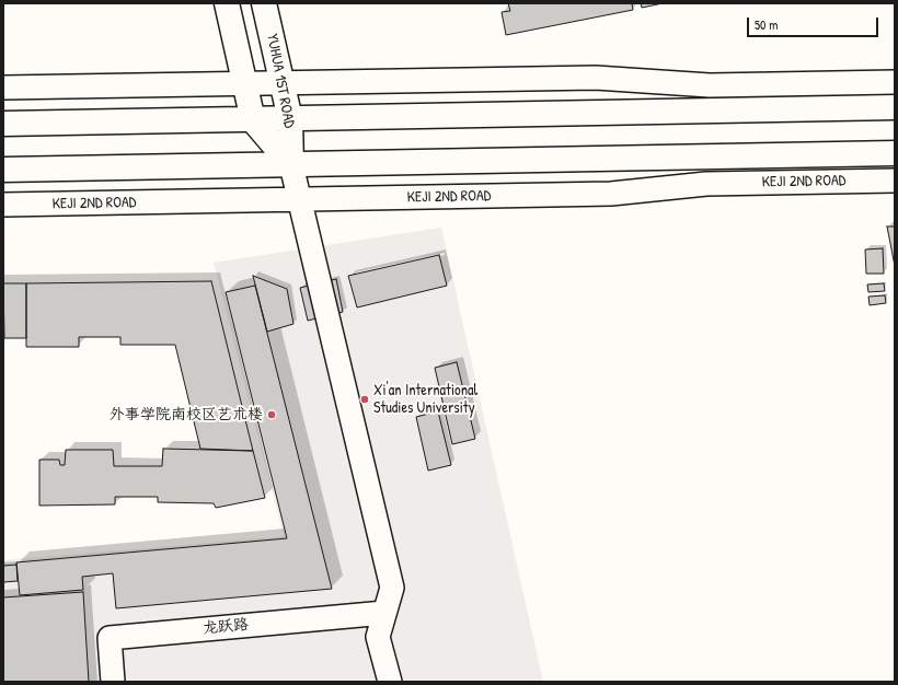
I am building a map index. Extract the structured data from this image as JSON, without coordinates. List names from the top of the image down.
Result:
{
  "streets": {
    "main road": ["YUHUA 1ST ROAD", "KEJI 2ND ROAD"],
    "street": ["龙跃路"]
  },
  "crossings": [
    ["YUHUA 1ST ROAD", "KEJI 2ND ROAD"]
  ],
  "places": ["Xi'an International Studies University", "外事学院南校区艺术楼"],
  "scale_bar": "50 m"
}
